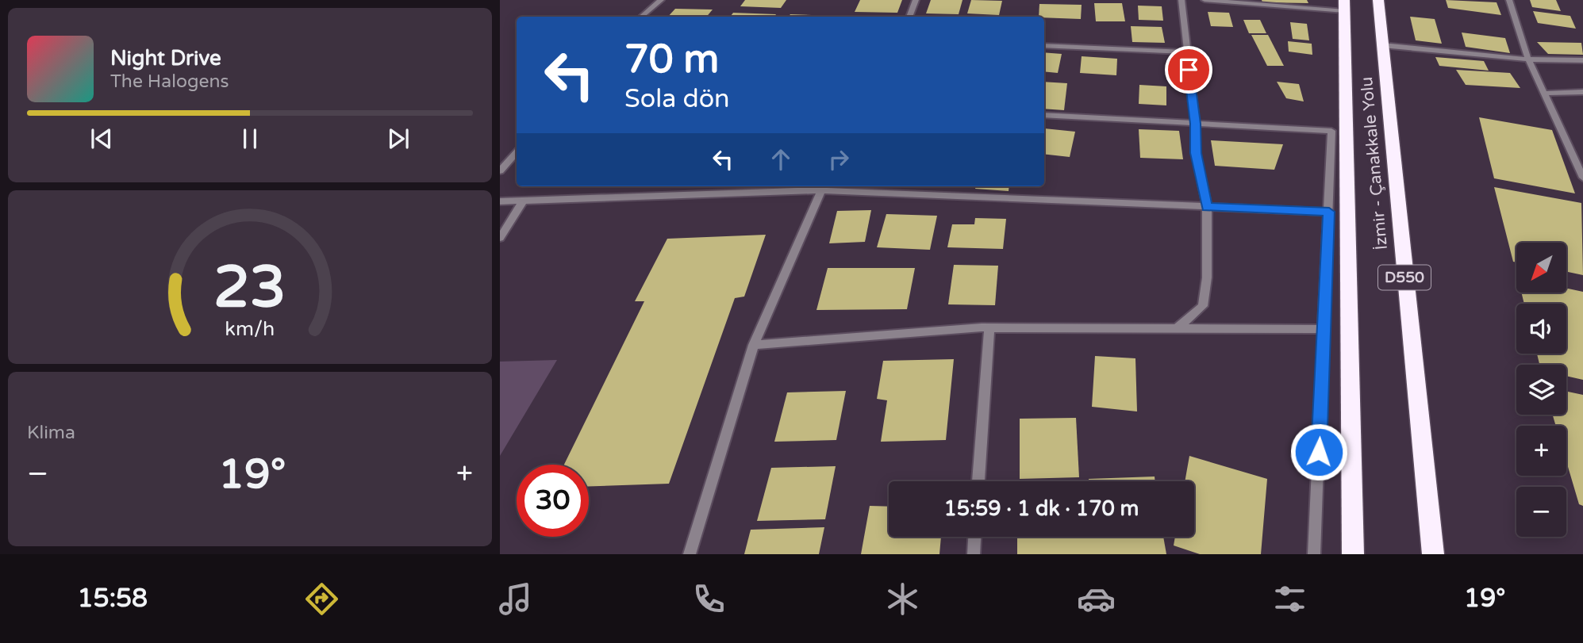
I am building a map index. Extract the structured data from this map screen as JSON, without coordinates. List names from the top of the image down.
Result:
{
  "streets": {
    "highway": ["İzmir - Çanakkale Yolu", "D550"]
  },
  "north": "bottom left",
  "page": {
    "turn": ["70 m", "Sola dön"],
    "song": ["Night Drive", "The Halogens"],
    "map_buttons": ["+", "−"],
    "tile": "Klima",
    "heat": ["−", "19°", "+"],
    "limit": "30",
    "trip": "15:59 · 1 dk · 170 m",
    "tabs": ["15:58", "19°"],
    "gauge": ["23", "km/h"]
  }
}
